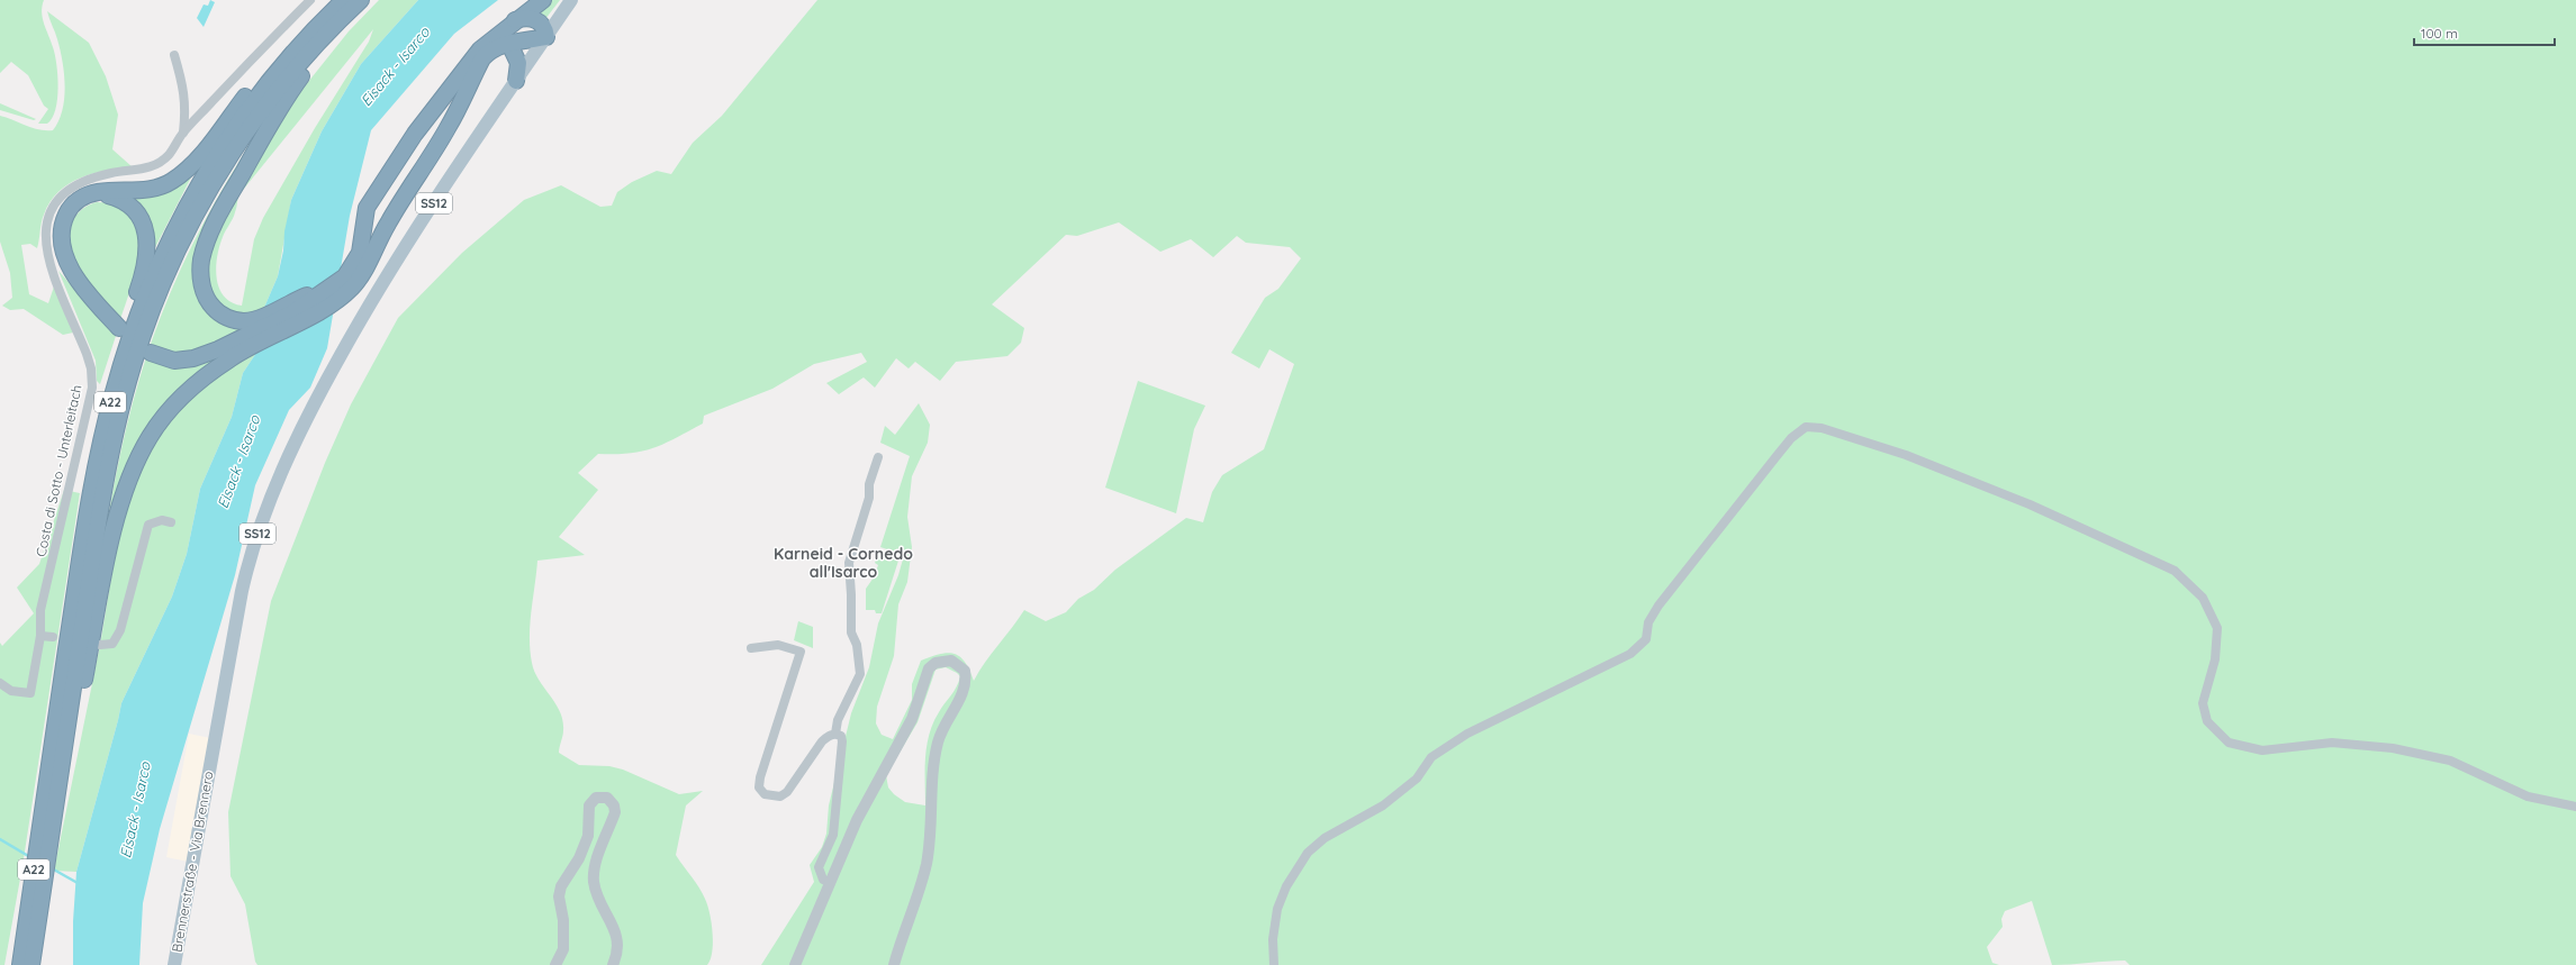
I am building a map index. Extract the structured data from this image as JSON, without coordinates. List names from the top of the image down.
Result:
{
  "streets": {
    "highway": ["A22"],
    "main road": ["SS12", "Brennerstraße - Via Brennero"],
    "street": ["Costa di Sotto - Unterleitach"]
  },
  "crossings": [
    ["SS12", "Brennerstraße - Via Brennero"]
  ],
  "districts": ["Karneid - Cornedo all'Isarco"],
  "water": ["Eisack - Isarco"],
  "scale_bar": "100 m"
}
